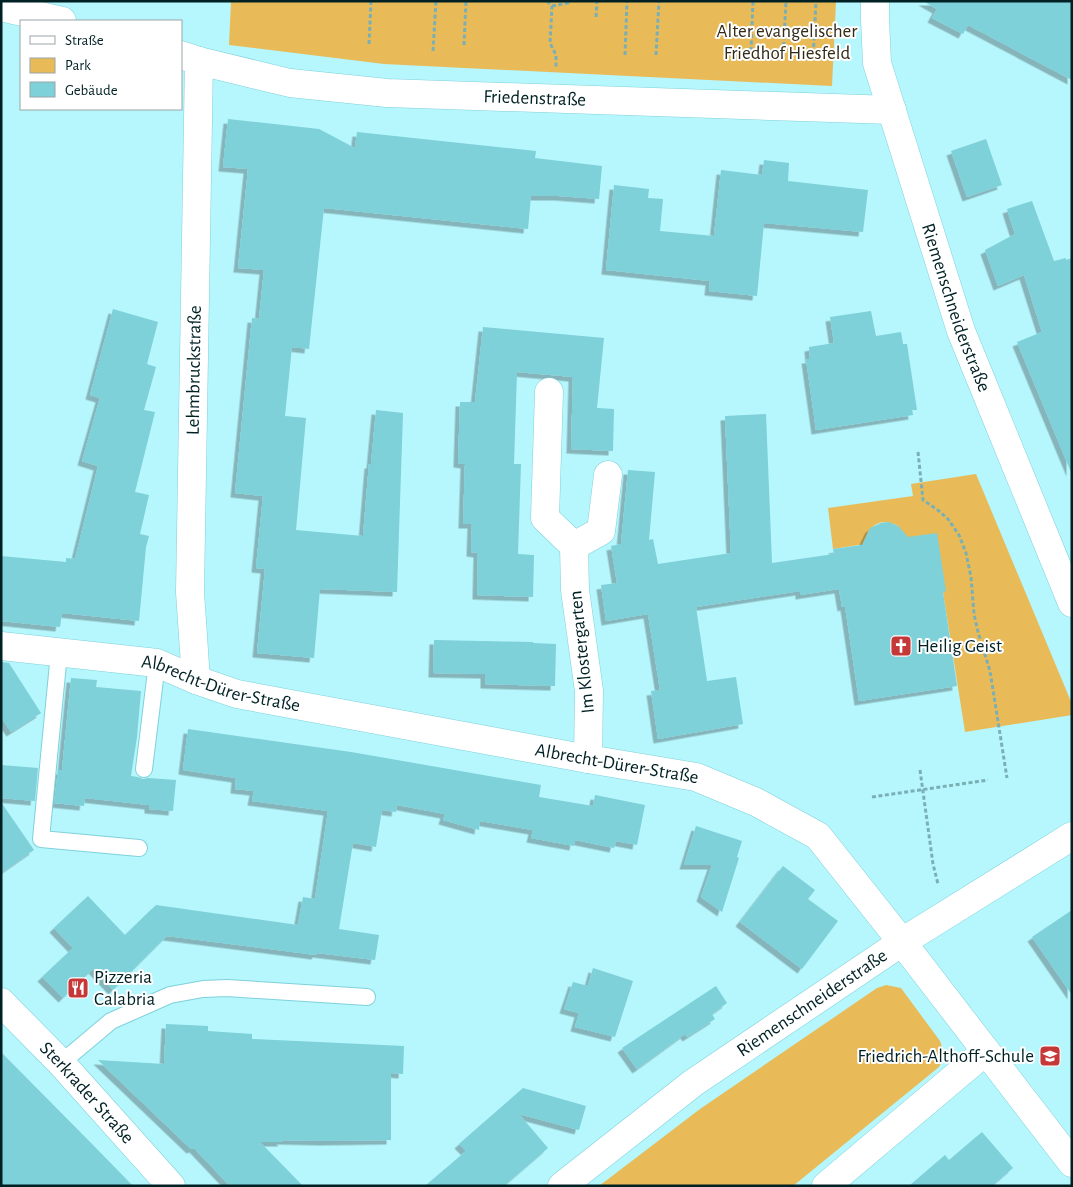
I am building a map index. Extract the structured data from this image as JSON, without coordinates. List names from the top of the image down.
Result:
{
  "streets": {
    "street": [
      "Friedenstraße",
      "Riemenschneiderstraße",
      "Lehmbruckstraße",
      "Im Klostergarten",
      "Albrecht-Dürer-Straße",
      "Sterkrader Straße"
    ]
  },
  "crossings": [
    ["Friedenstraße", "Riemenschneiderstraße"],
    ["Friedenstraße", "Lehmbruckstraße"],
    ["Riemenschneiderstraße", "Albrecht-Dürer-Straße"],
    ["Lehmbruckstraße", "Albrecht-Dürer-Straße"],
    ["Im Klostergarten", "Albrecht-Dürer-Straße"]
  ],
  "parks": ["Alter evangelischer Friedhof Hiesfeld"],
  "places": {
    "church": ["Heilig Geist"],
    "restaurant": ["Pizzeria Calabria"],
    "school or university": ["Friedrich-Althoff-Schule"]
  },
  "legend": ["Straße", "Park", "Gebäude"]
}
